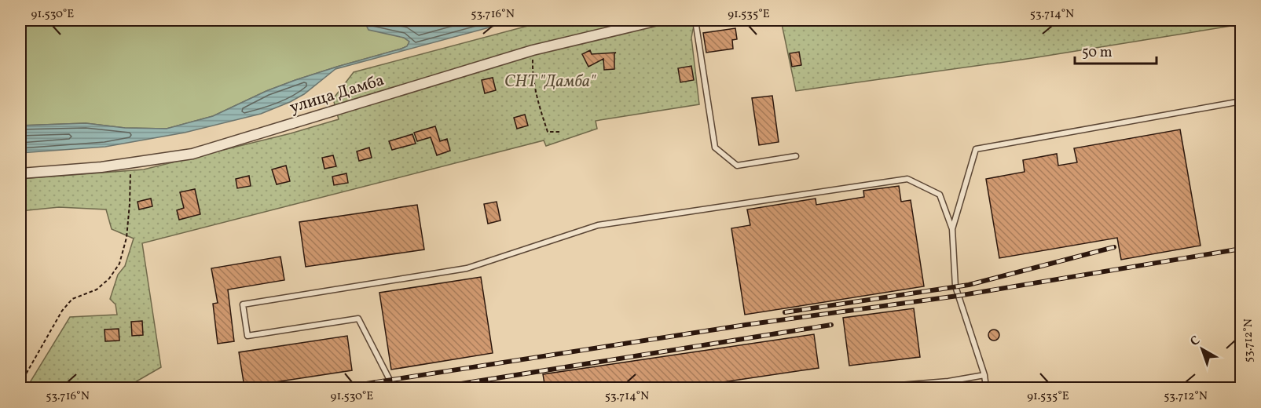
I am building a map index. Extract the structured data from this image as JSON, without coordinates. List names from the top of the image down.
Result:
{
  "streets": {
    "street": ["улица Дамба"]
  },
  "parks": ["СНТ \"Дамба\""],
  "scale_bar": "50 m",
  "north": "top left",
  "coordinates": [
    "91.530°E",
    "53.716°N",
    "91.535°E",
    "53.714°N",
    "53.712°N"
  ]
}
